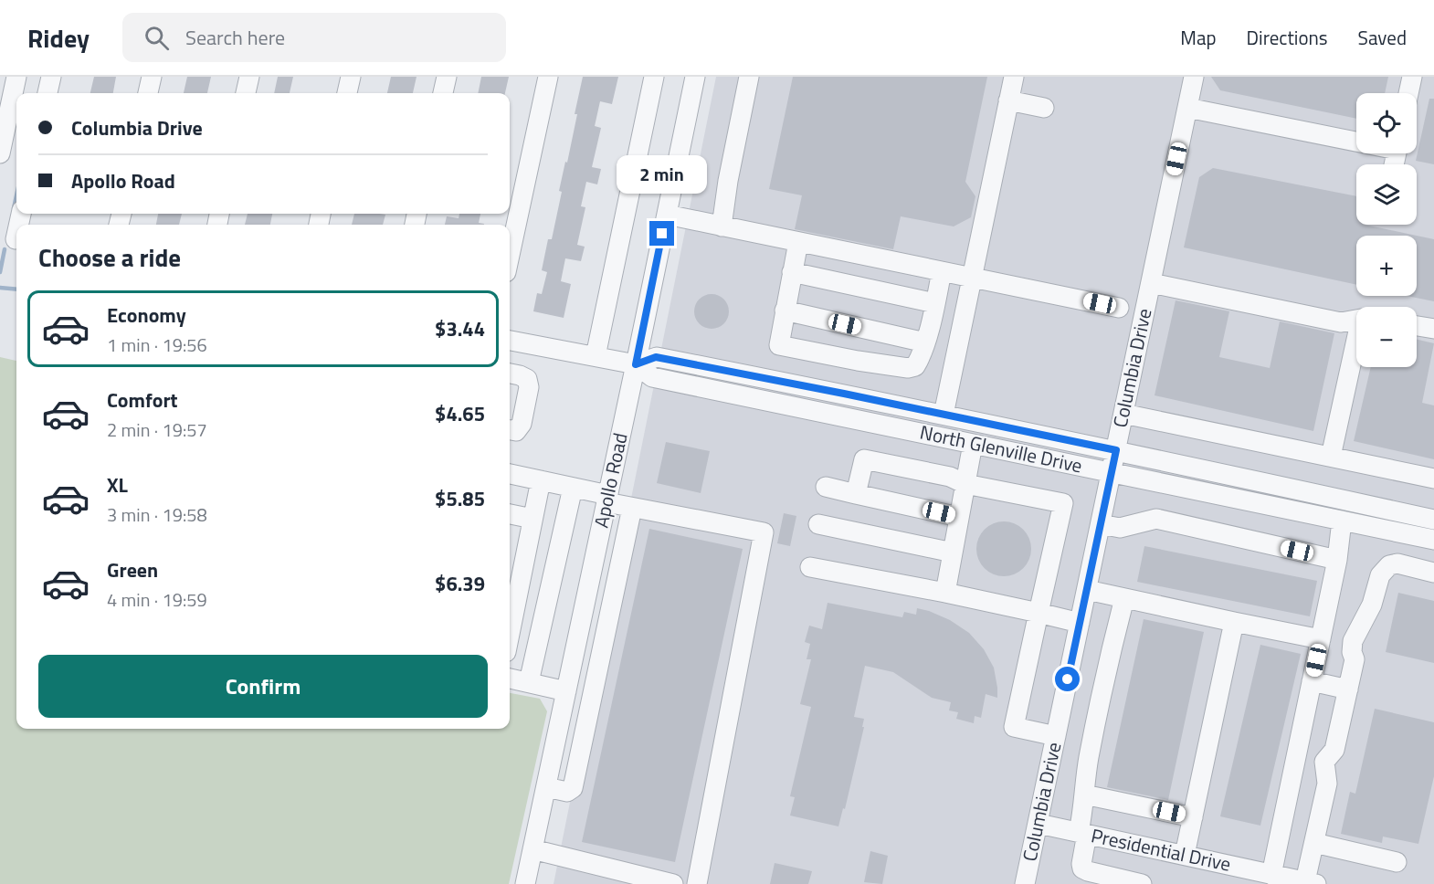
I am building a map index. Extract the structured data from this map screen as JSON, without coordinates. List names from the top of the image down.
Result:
{
  "streets": {
    "street": [
      "Columbia Drive",
      "North Glenville Drive",
      "Apollo Road",
      "Presidential Drive"
    ]
  },
  "crossings": [
    ["Columbia Drive", "North Glenville Drive"],
    ["Columbia Drive", "Presidential Drive"],
    ["North Glenville Drive", "Apollo Road"]
  ],
  "page": {
    "header": "Ridey",
    "search": "Search here",
    "nav": ["Map", "Directions", "Saved"],
    "map_buttons": ["+", "−"],
    "banner": ["Columbia Drive", "Apollo Road"],
    "bubble": "2 min",
    "heading": "Choose a ride",
    "list": [
      {
        "name": "Economy",
        "note": "1 min · 19:56",
        "value": "$3.44"
      },
      {
        "name": "Comfort",
        "note": "2 min · 19:57",
        "value": "$4.65"
      },
      {
        "name": "XL",
        "note": "3 min · 19:58",
        "value": "$5.85"
      },
      {
        "name": "Green",
        "note": "4 min · 19:59",
        "value": "$6.39"
      }
    ],
    "buttons": "Confirm"
  }
}
